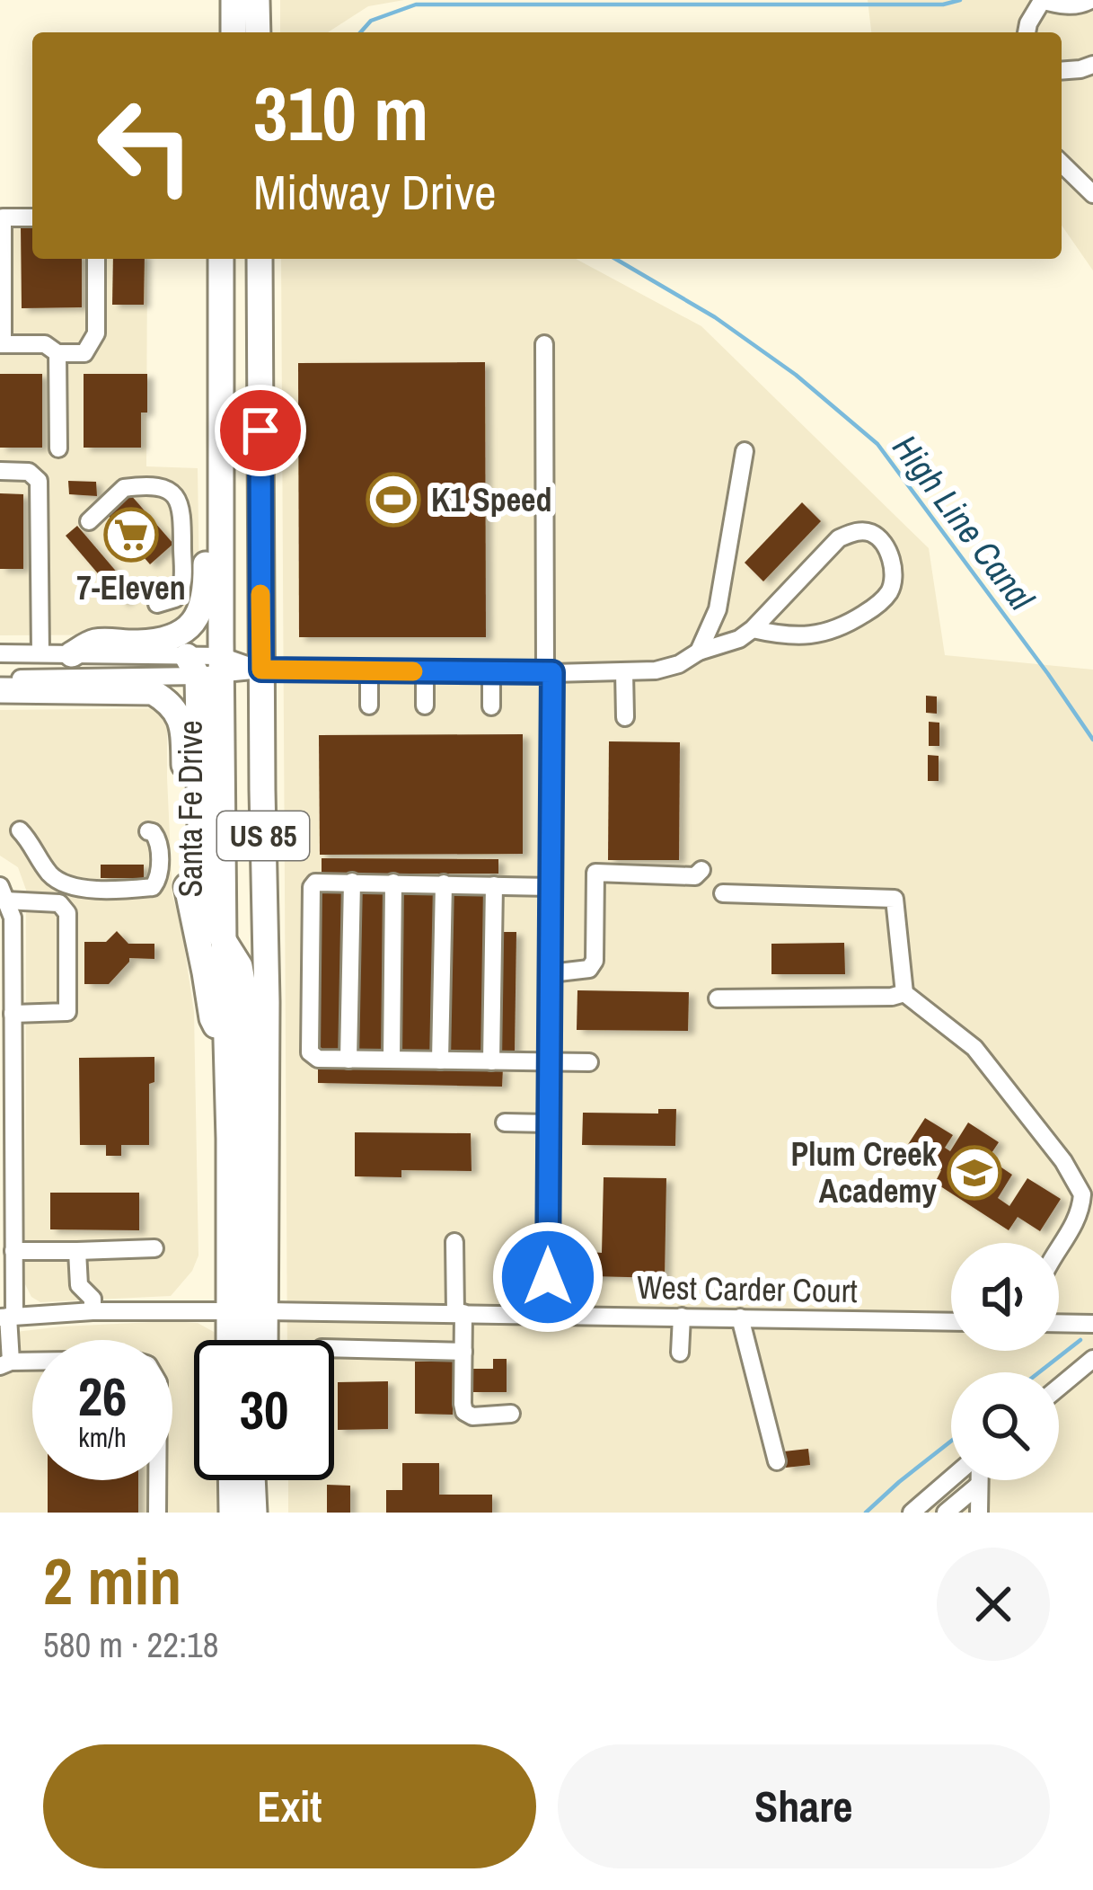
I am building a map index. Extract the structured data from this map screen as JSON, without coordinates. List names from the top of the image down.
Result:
{
  "streets": {
    "highway": ["Santa Fe Drive", "US 85"],
    "street": ["West Carder Court"]
  },
  "crossings": [
    ["US 85", "West Carder Court"]
  ],
  "water": ["High Line Canal"],
  "places": {
    "sports": ["K1 Speed"],
    "supermarket": ["7-Eleven"],
    "school or university": ["Plum Creek Academy"]
  },
  "page": {
    "turn": ["310 m", "Midway Drive"],
    "speed": "26 km/h",
    "limit": "30",
    "heading": ["2 min", "580 m · 22:18"],
    "buttons": ["Exit", "Share"]
  }
}
